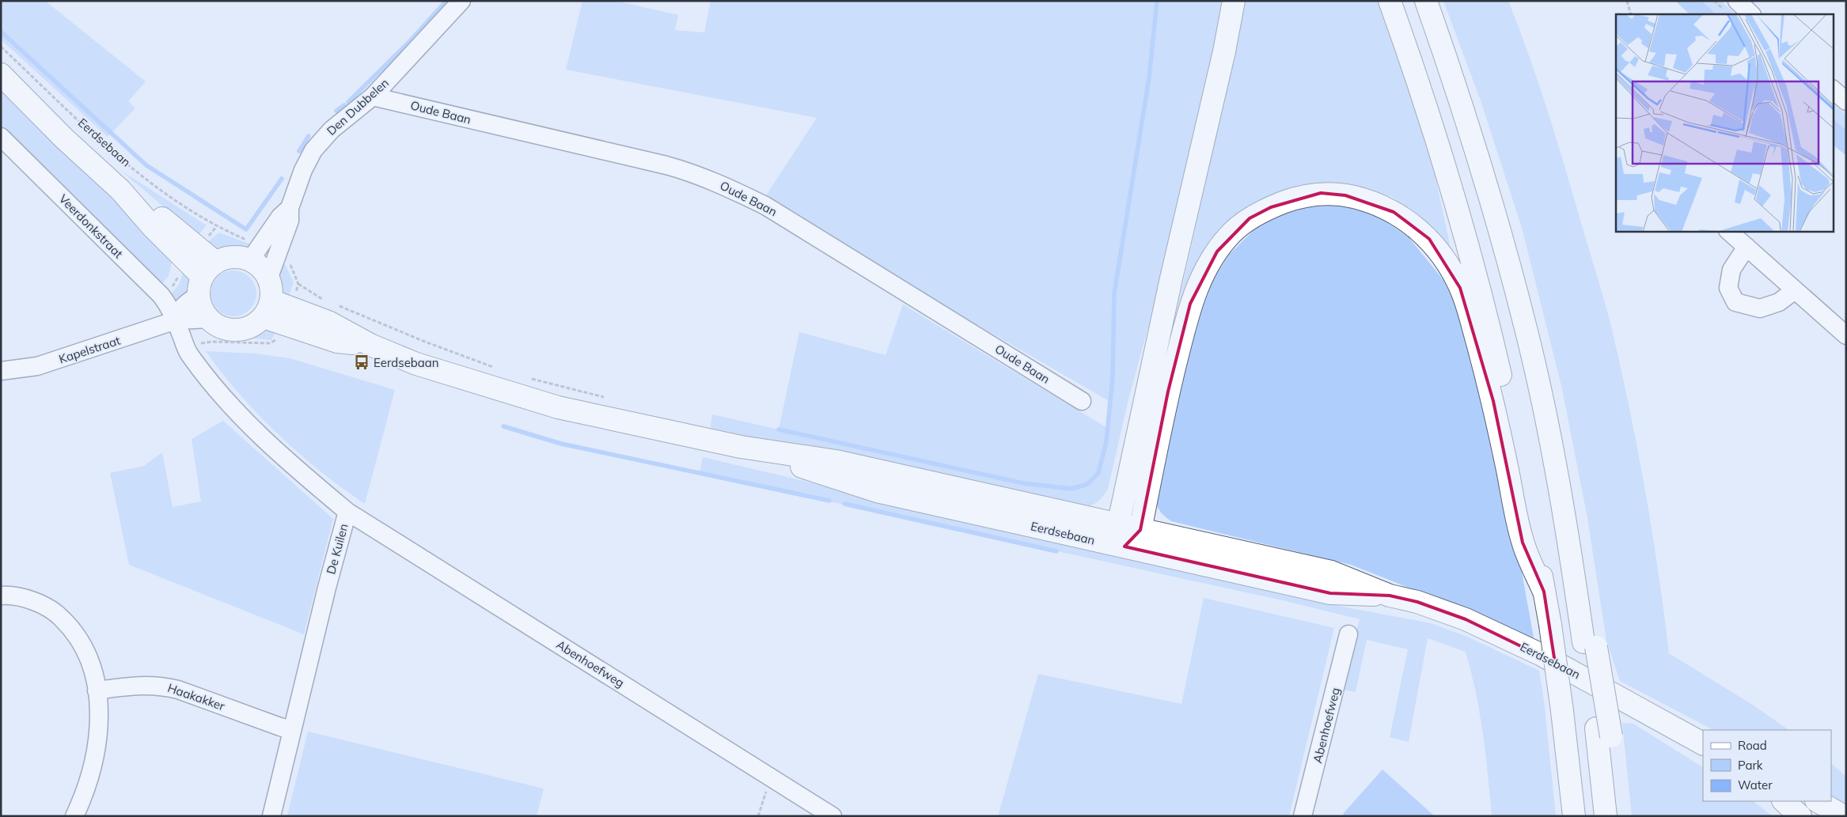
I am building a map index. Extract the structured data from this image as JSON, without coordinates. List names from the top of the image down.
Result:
{
  "streets": {
    "main road": ["Eerdsebaan"],
    "street": [
      "Den Dubbelen",
      "Oude Baan",
      "Veerdonkstraat",
      "Kapelstraat",
      "De Kuilen",
      "Abenhoefweg",
      "Haakakker"
    ]
  },
  "crossings": [
    ["Den Dubbelen", "Oude Baan"],
    ["Den Dubbelen", "Eerdsebaan"],
    ["Den Dubbelen", "Kapelstraat"],
    ["Eerdsebaan", "Kapelstraat"],
    ["Veerdonkstraat", "Kapelstraat"],
    ["Veerdonkstraat", "De Kuilen"],
    ["Kapelstraat", "De Kuilen"],
    ["De Kuilen", "Abenhoefweg"],
    ["De Kuilen", "Haakakker"]
  ],
  "places": {
    "bus stop": ["Eerdsebaan"]
  },
  "legend": ["Road", "Park", "Water"]
}
